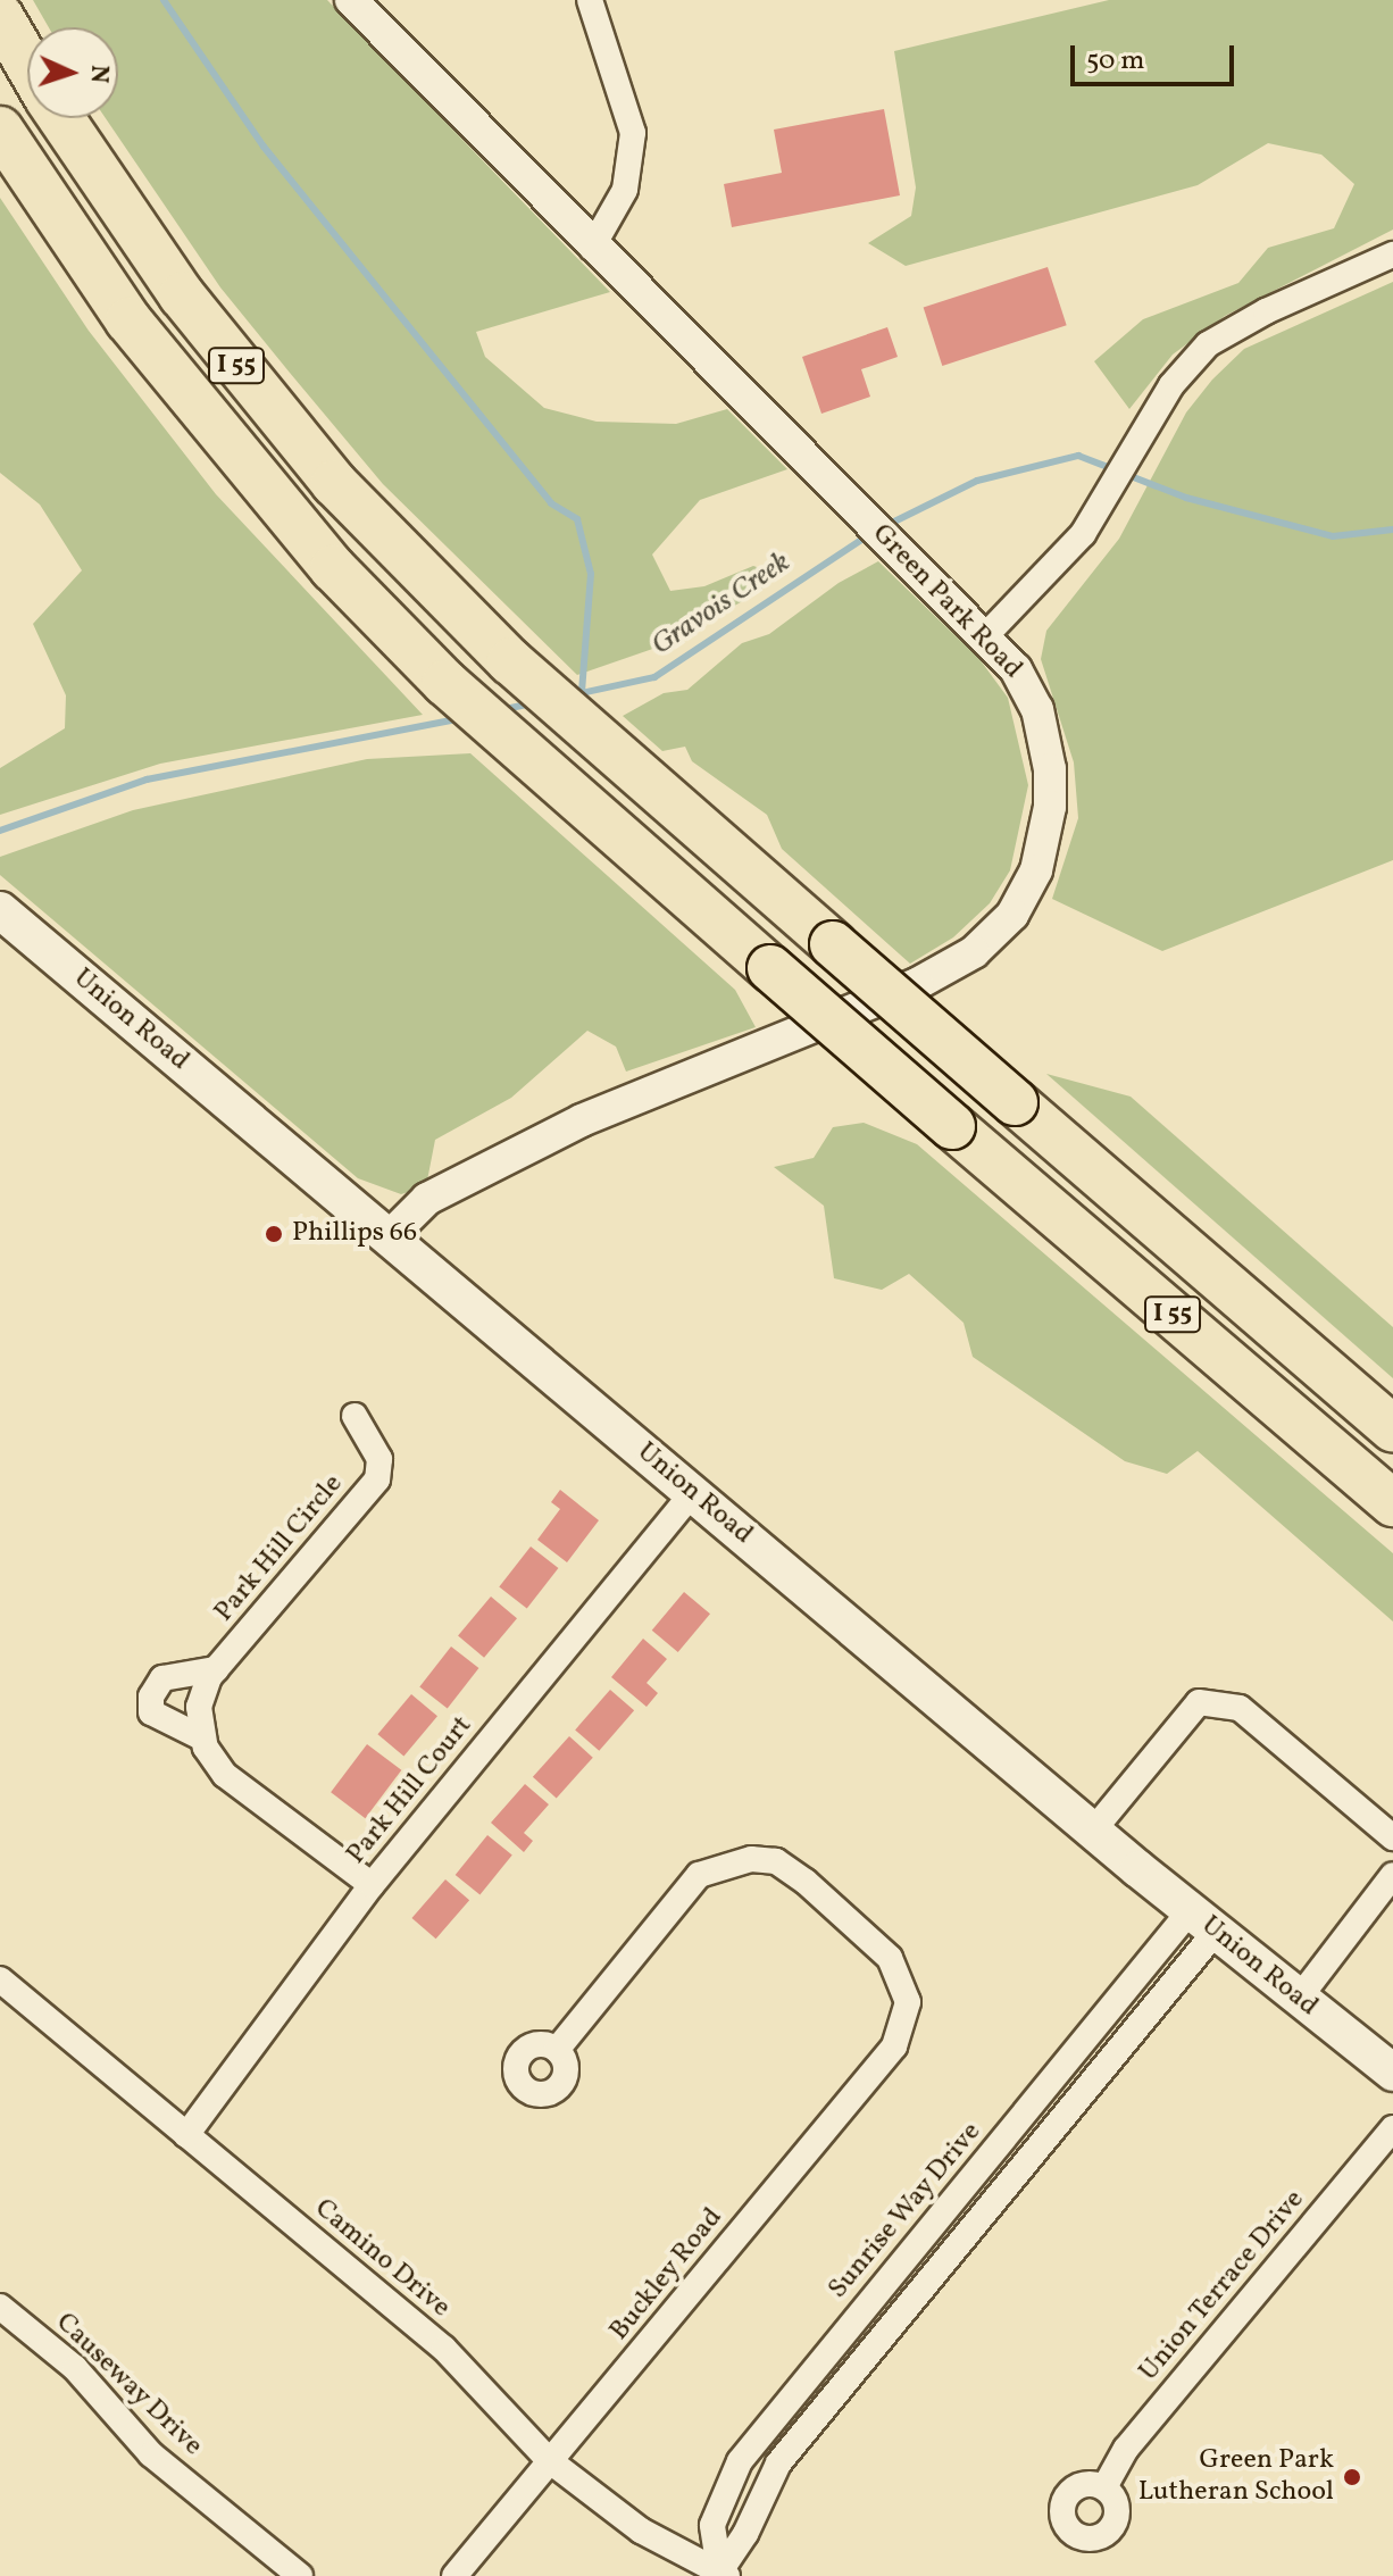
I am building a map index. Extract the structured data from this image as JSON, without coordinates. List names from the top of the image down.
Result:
{
  "streets": {
    "highway": ["I 55"],
    "main road": ["Union Road"],
    "street": [
      "Green Park Road",
      "Park Hill Circle",
      "Park Hill Court",
      "Camino Drive",
      "Buckley Road",
      "Union Terrace Drive",
      "Causeway Drive"
    ]
  },
  "crossings": [
    ["Green Park Road", "Union Road"],
    ["Union Road", "Park Hill Court"],
    ["Park Hill Court", "Camino Drive"],
    ["Camino Drive", "Buckley Road"]
  ],
  "water": ["Gravois Creek"],
  "places": ["Phillips 66", "Green Park Lutheran School"],
  "scale_bar": "50 m",
  "north": "right"
}
